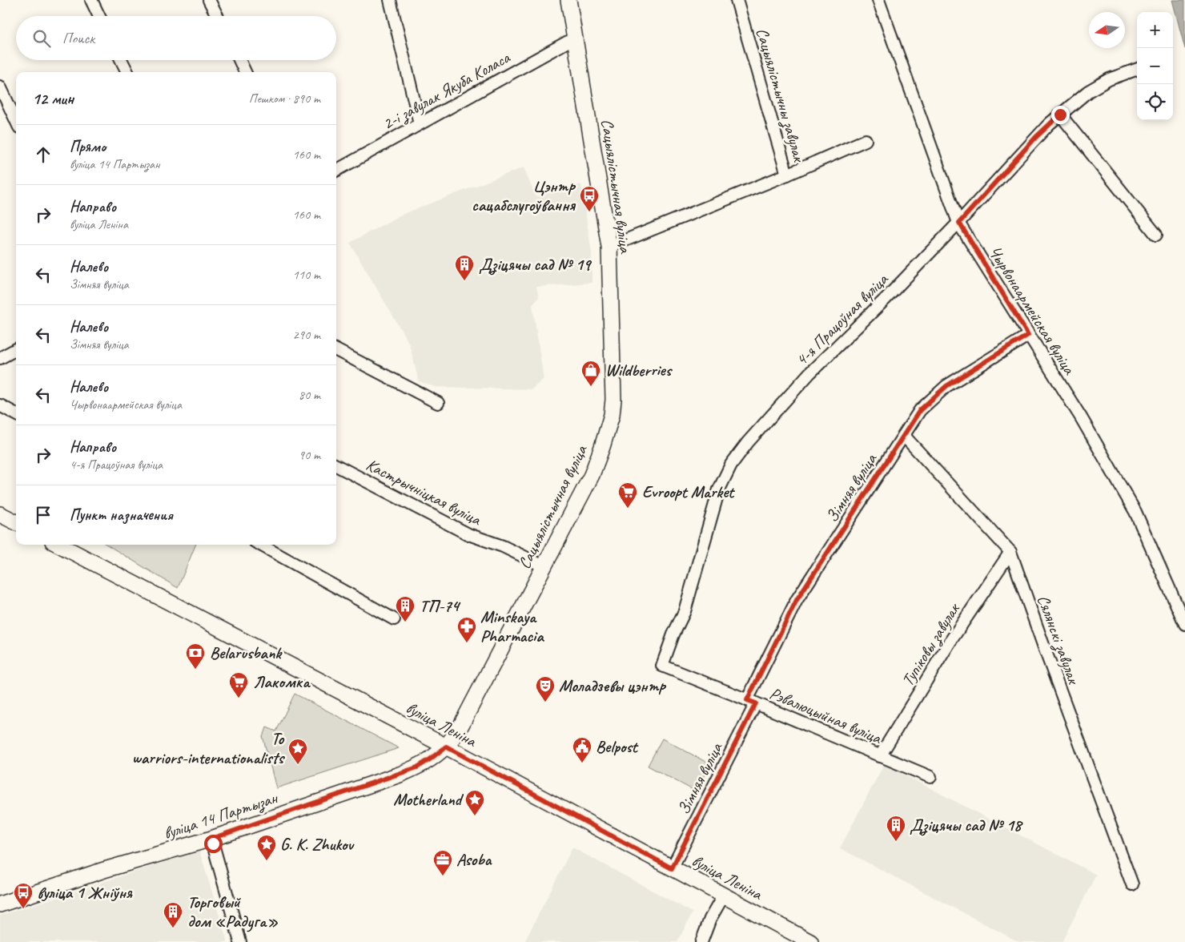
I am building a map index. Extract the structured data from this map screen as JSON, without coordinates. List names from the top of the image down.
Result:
{
  "streets": {
    "main road": ["Сацыялістычная вуліца", "вуліца Леніна", "вуліца 14 Партызан"],
    "street": [
      "2-і завулак Якуба Коласа",
      "Сацыялістычны завулак",
      "Чырвонаармейская вуліца",
      "4-я Працоўная вуліца",
      "Зімняя вуліца",
      "Кастрычніцкая вуліца",
      "Сялянскі завулак",
      "Тупіковы завулак",
      "Рэвалюцыйная вуліца"
    ]
  },
  "crossings": [
    ["2-і завулак Якуба Коласа", "Сацыялістычная вуліца"],
    ["Сацыялістычны завулак", "Сацыялістычная вуліца"],
    ["Сацыялістычная вуліца", "Кастрычніцкая вуліца"],
    ["Сацыялістычная вуліца", "вуліца Леніна"],
    ["Сацыялістычная вуліца", "вуліца 14 Партызан"],
    ["Чырвонаармейская вуліца", "4-я Працоўная вуліца"],
    ["Чырвонаармейская вуліца", "Зімняя вуліца"],
    ["4-я Працоўная вуліца", "Рэвалюцыйная вуліца"],
    ["Зімняя вуліца", "Сялянскі завулак"],
    ["Зімняя вуліца", "Рэвалюцыйная вуліца"],
    ["Зімняя вуліца", "вуліца Леніна"],
    ["Сялянскі завулак", "Тупіковы завулак"],
    ["Тупіковы завулак", "Рэвалюцыйная вуліца"],
    ["вуліца Леніна", "вуліца 14 Партызан"]
  ],
  "places": {
    "bus stop": ["Цэнтр сацабслугоўвання", "вуліца 1 Жніўня"],
    "building": [
      "Дзіцячы сад № 19",
      "ТП-74",
      "Дзіцячы сад № 18",
      "Торговый дом «Радуга»"
    ],
    "shop": ["Wildberries"],
    "supermarket": ["Evroopt Market", "Лакомка"],
    "pharmacy": ["Minskaya Pharmacia"],
    "bank": ["Belarusbank"],
    "theatre": ["Моладзевы цэнтр"],
    "public building": ["Belpost"],
    "place": ["To warriors-internationalists", "Motherland", "G. K. Zhukov"],
    "office": ["Asoba"]
  },
  "north": "left",
  "page": {
    "map_buttons": ["+", "−"],
    "search": "Поиск",
    "heading": ["12 мин", "Пешком · 890 m"],
    "list": [
      ["Прямо", "вуліца 14 Партызан", "160 m"],
      ["Направо", "вуліца Леніна", "160 m"],
      ["Налево", "Зімняя вуліца", "110 m"],
      ["Налево", "Зімняя вуліца", "290 m"],
      ["Налево", "Чырвонаармейская вуліца", "80 m"],
      ["Направо", "4-я Працоўная вуліца", "90 m"],
      "Пункт назначения"
    ]
  }
}
